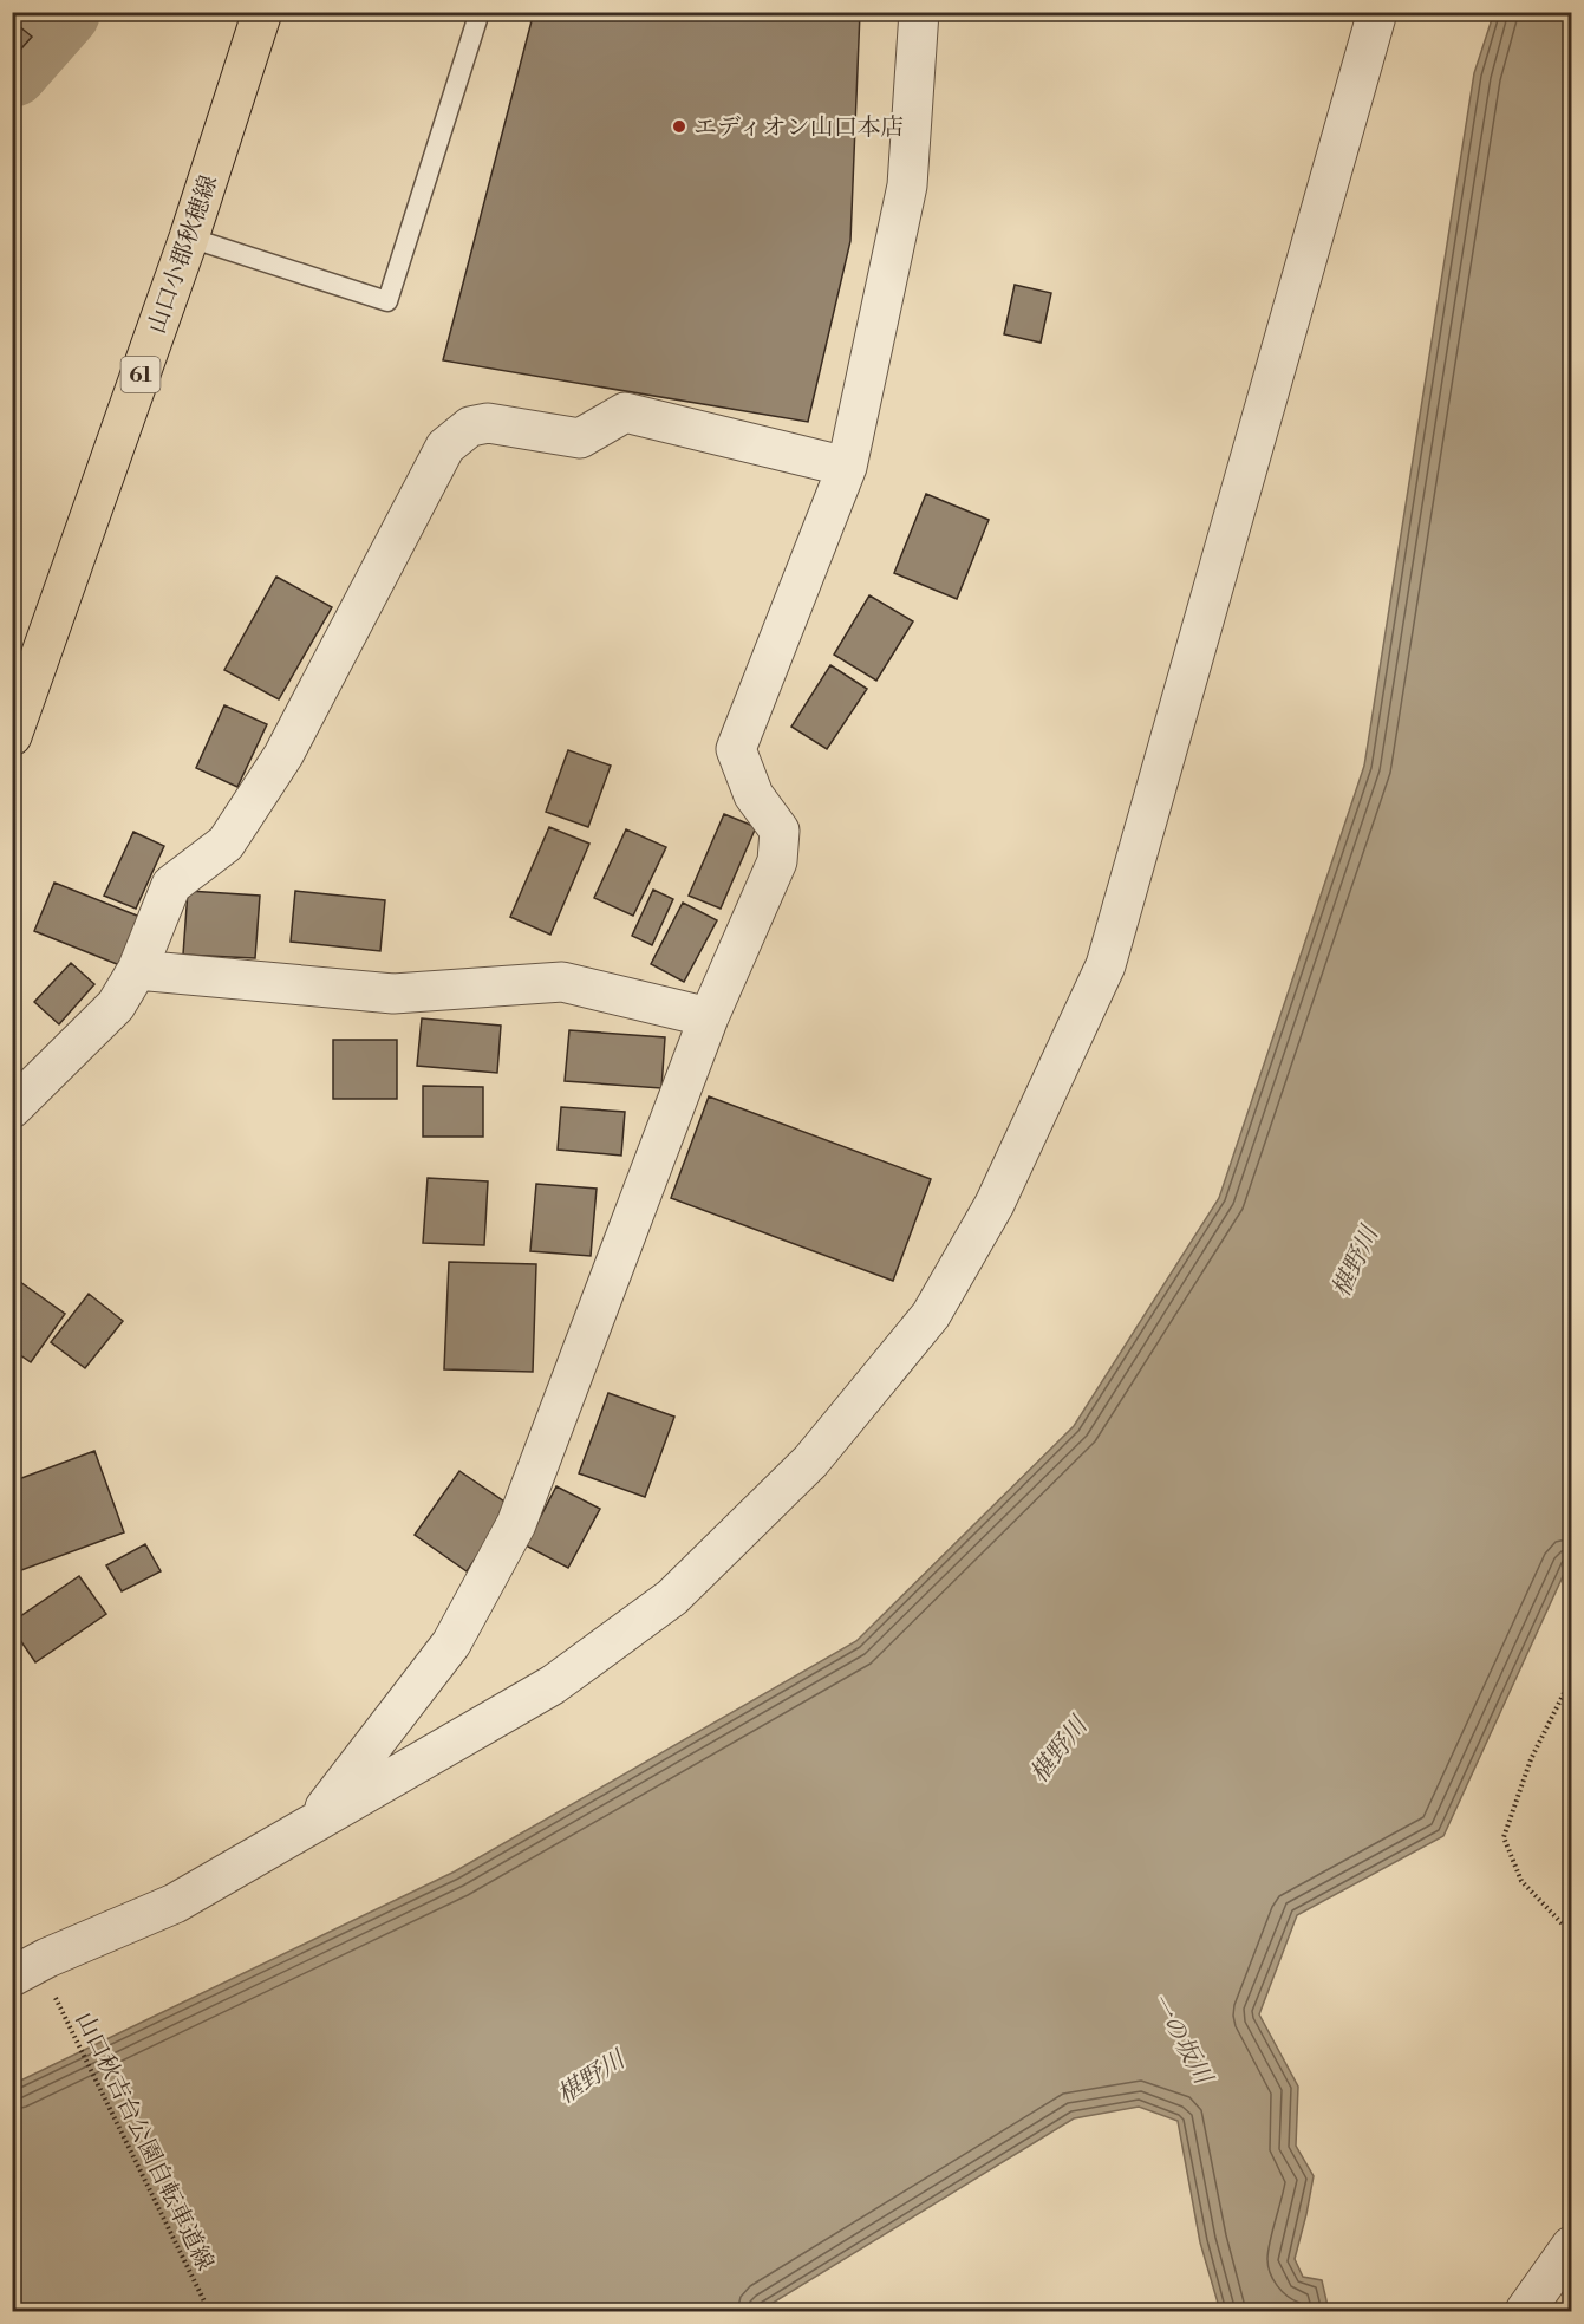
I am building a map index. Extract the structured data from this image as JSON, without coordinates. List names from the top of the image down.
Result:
{
  "streets": {
    "main road": ["山口小郡秋穂線", "61"],
    "path": ["山口秋吉台公園自転車道線"]
  },
  "water": ["椹野川", "一の坂川"],
  "places": ["エディオン山口本店"]
}
